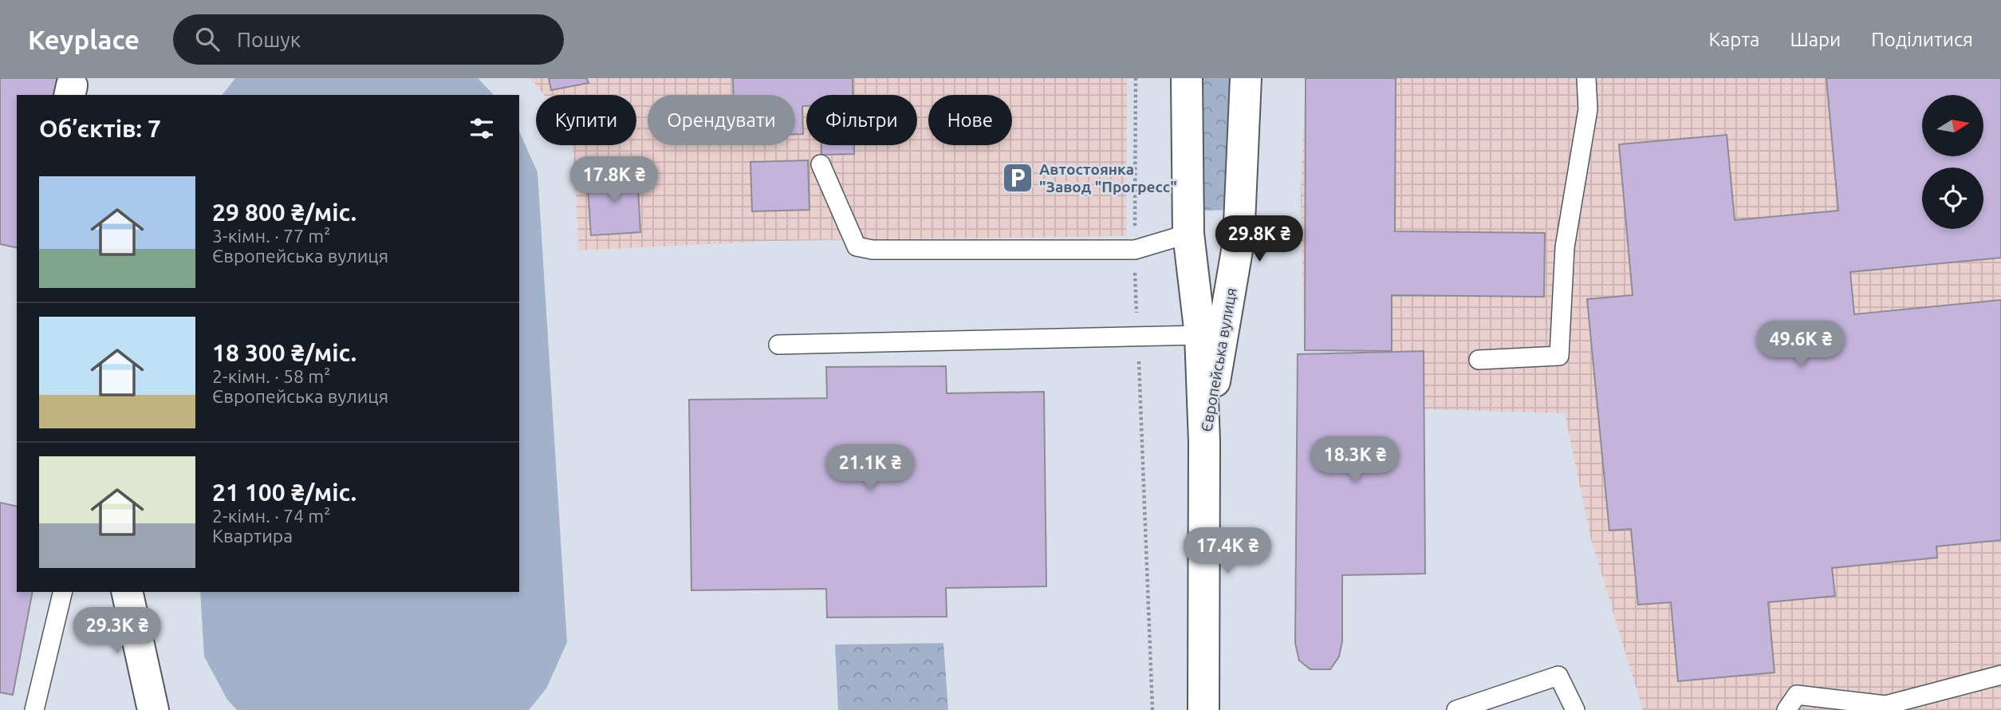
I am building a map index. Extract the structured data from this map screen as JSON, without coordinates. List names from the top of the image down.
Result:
{
  "streets": {
    "street": ["Європейська вулиця"]
  },
  "places": {
    "parking": ["Автостоянка \"Завод \"Прогресс\""]
  },
  "north": "right",
  "page": {
    "header": "Keyplace",
    "search": "Пошук",
    "nav": ["Карта", "Шари", "Поділитися"],
    "chip": [
      "Купити",
      "Орендувати",
      "Фільтри",
      "Нове"
    ],
    "heading": "Об’єктів: 7",
    "price": [
      "17.8K ₴",
      "29.8K ₴",
      "49.6K ₴",
      "18.3K ₴",
      "21.1K ₴",
      "17.4K ₴",
      "29.3K ₴"
    ],
    "list": [
      {
        "name": "29 800 ₴/міс.",
        "note": "3-кімн. · 77 m² · Європейська вулиця"
      },
      {
        "name": "18 300 ₴/міс.",
        "note": "2-кімн. · 58 m² · Європейська вулиця"
      },
      {
        "name": "21 100 ₴/міс.",
        "note": "2-кімн. · 74 m² · Квартира"
      }
    ]
  }
}
